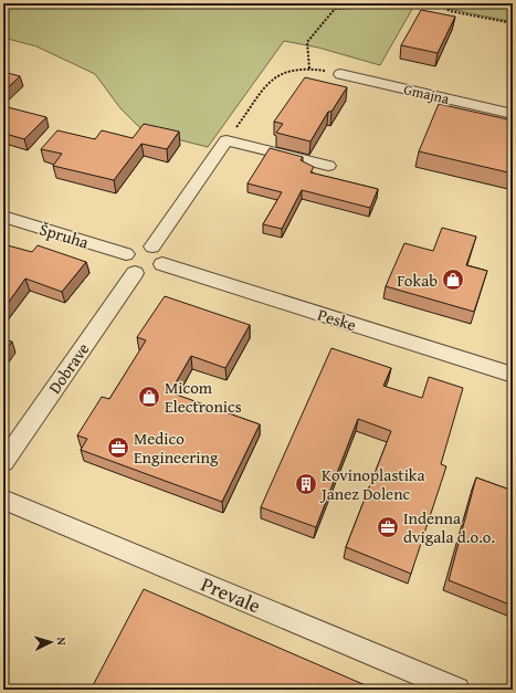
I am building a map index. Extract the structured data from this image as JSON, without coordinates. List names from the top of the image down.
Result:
{
  "streets": {
    "street": [
      "Gmajna",
      "Špruha",
      "Peske",
      "Dobrave",
      "Prevale"
    ]
  },
  "crossings": [
    ["Špruha", "Peske"],
    ["Špruha", "Dobrave"],
    ["Peske", "Dobrave"]
  ],
  "places": {
    "shop": ["Fokab", "Micom Electronics"],
    "office": ["Medico Engineering", "Indenna dvigala d.o.o."],
    "building": ["Kovinoplastika Janez Dolenc"]
  },
  "north": "right"
}
